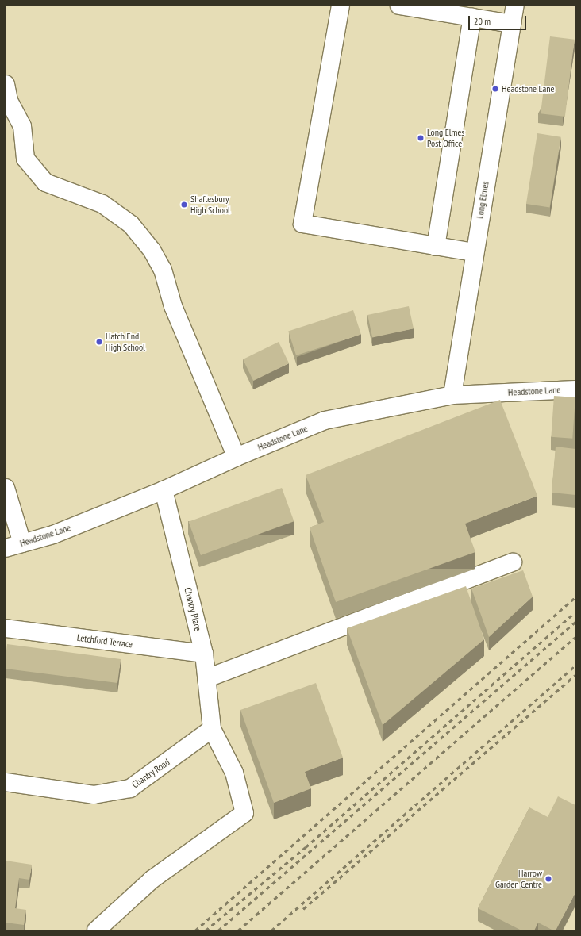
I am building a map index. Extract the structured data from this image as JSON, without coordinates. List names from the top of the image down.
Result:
{
  "streets": {
    "street": [
      "Long Elmes",
      "Headstone Lane",
      "Chantry Place",
      "Letchford Terrace",
      "Chantry Road"
    ]
  },
  "crossings": [
    ["Long Elmes", "Headstone Lane"],
    ["Headstone Lane", "Chantry Place"],
    ["Chantry Place", "Letchford Terrace"],
    ["Chantry Place", "Chantry Road"]
  ],
  "places": [
    "Headstone Lane",
    "Long Elmes Post Office",
    "Shaftesbury High School",
    "Hatch End High School",
    "Harrow Garden Centre"
  ],
  "scale_bar": "20 m"
}
